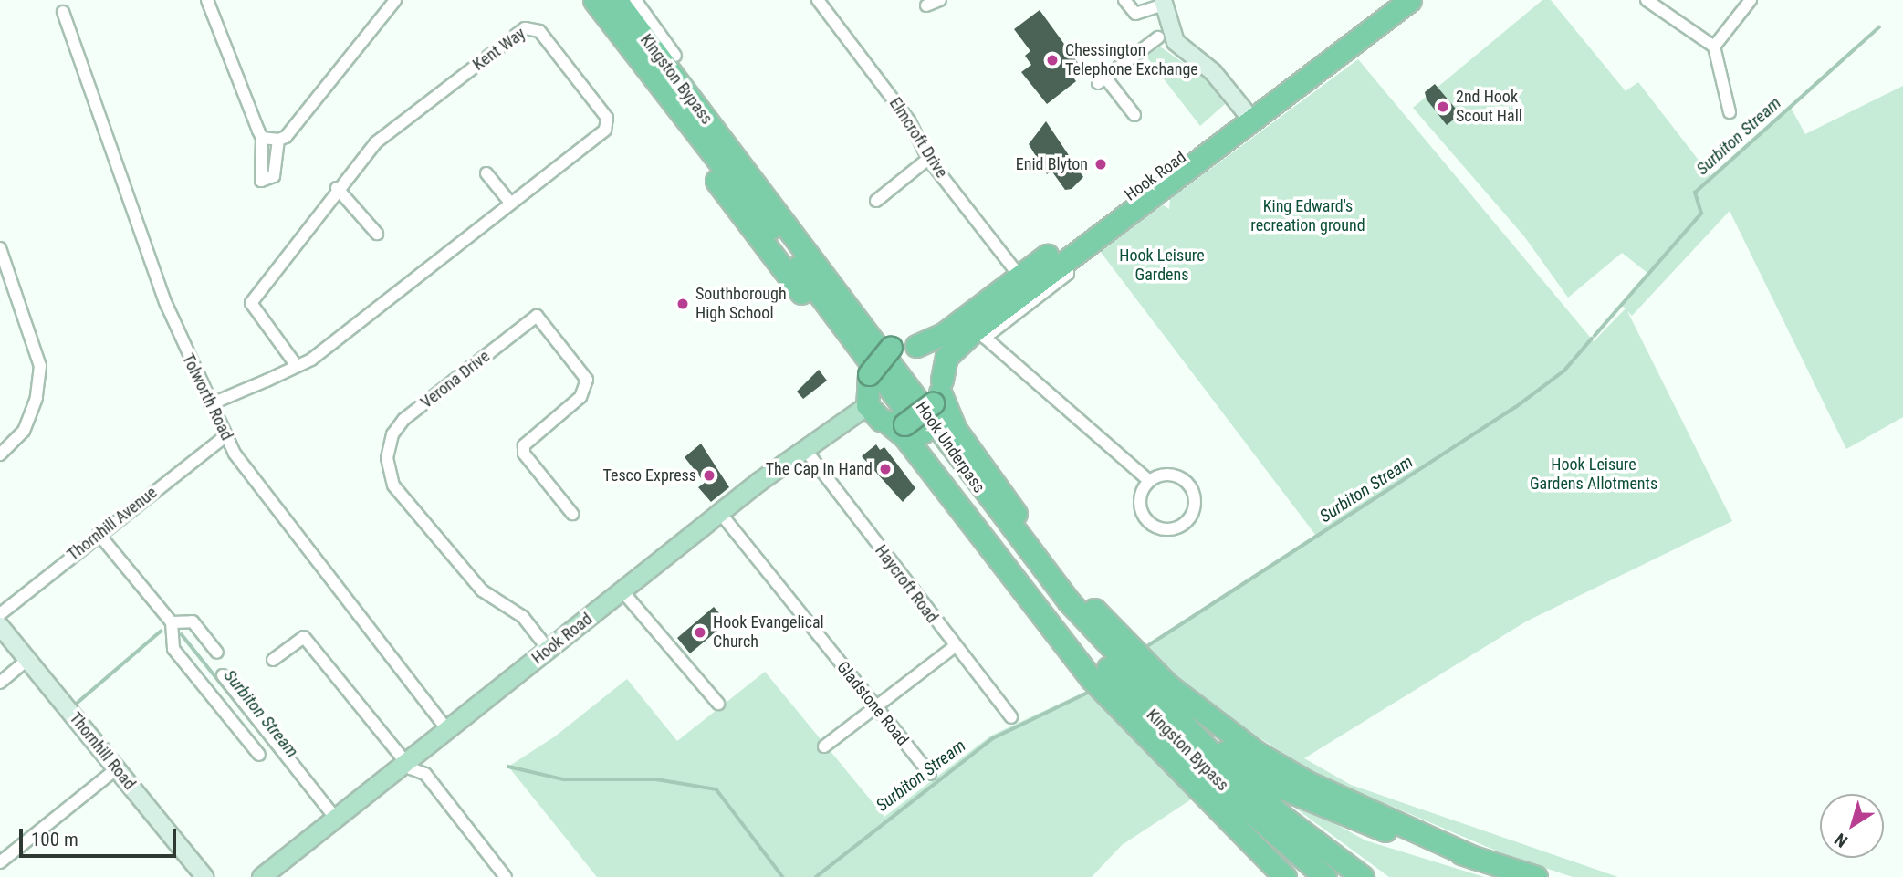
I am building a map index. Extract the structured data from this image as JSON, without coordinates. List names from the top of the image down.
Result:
{
  "streets": {
    "highway": ["Kingston Bypass", "Hook Road", "Hook Underpass"],
    "street": [
      "Kent Way",
      "Elmcroft Drive",
      "Verona Drive",
      "Tolworth Road",
      "Thornhill Avenue",
      "Haycroft Road",
      "Gladstone Road",
      "Thornhill Road"
    ]
  },
  "crossings": [
    ["Kent Way", "Tolworth Road"],
    ["Kingston Bypass", "Hook Underpass"],
    ["Elmcroft Drive", "Hook Road"],
    ["Hook Road", "Verona Drive"],
    ["Hook Road", "Tolworth Road"],
    ["Hook Road", "Haycroft Road"],
    ["Hook Road", "Gladstone Road"],
    ["Tolworth Road", "Thornhill Avenue"]
  ],
  "water": ["Surbiton Stream"],
  "parks": ["King Edward's recreation ground", "Hook Leisure Gardens", "Hook Leisure Gardens Allotments"],
  "places": [
    "Chessington Telephone Exchange",
    "2nd Hook Scout Hall",
    "Enid Blyton",
    "Southborough High School",
    "The Cap In Hand",
    "Tesco Express",
    "Hook Evangelical Church"
  ],
  "scale_bar": "100 m",
  "north": "bottom left"
}
